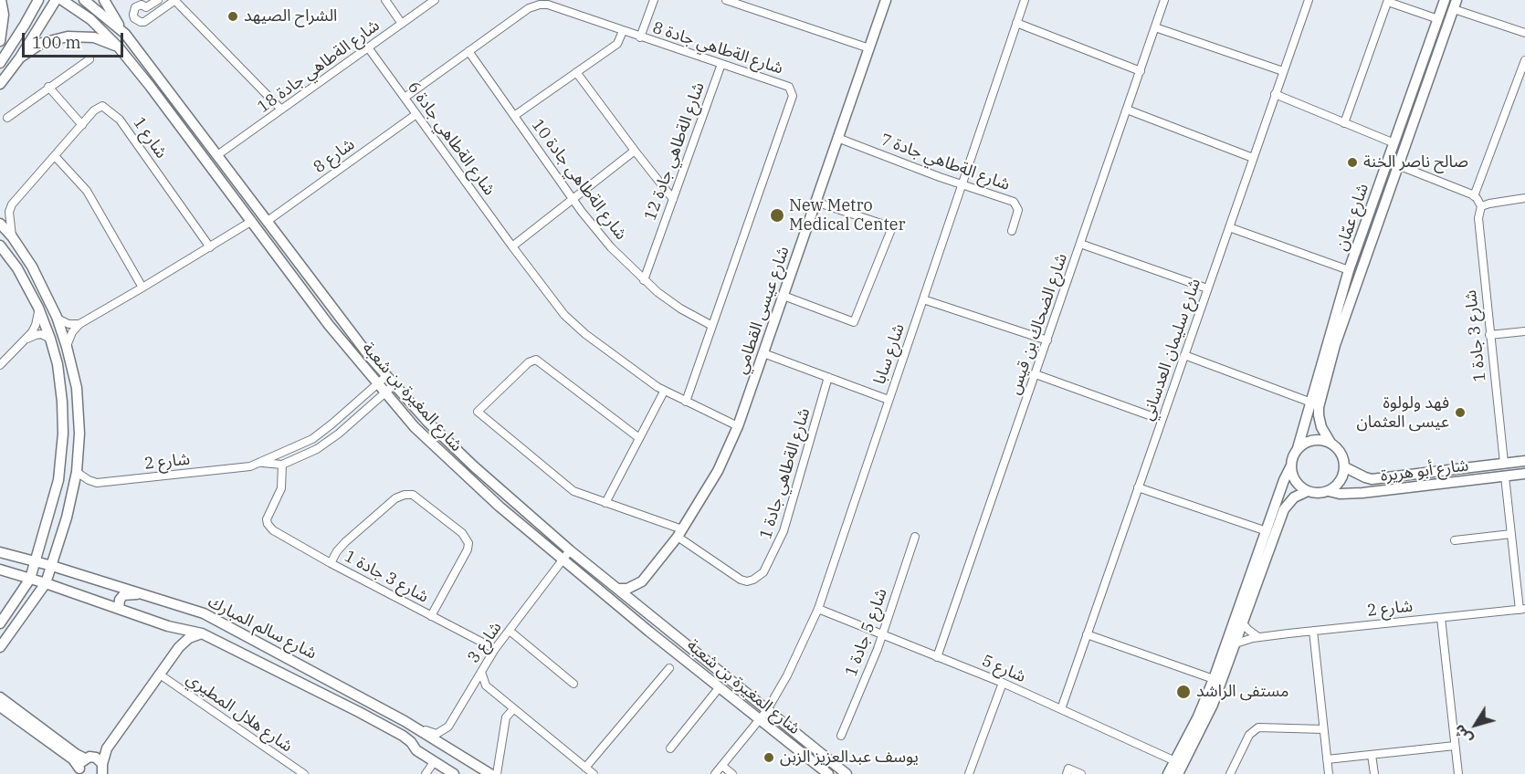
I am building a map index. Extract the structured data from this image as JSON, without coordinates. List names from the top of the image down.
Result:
{
  "streets": {
    "main road": [
      "شارع عمّان",
      "شارع عيسى القطامي",
      "شارع المغيرة بن شعبة",
      "شارع أبو هريرة",
      "شارع سالم المبارك"
    ],
    "street": [
      "شارع الةطاهي جادة 8",
      "شارع الةطاهي جادة 18",
      "شارع 1",
      "شارع الةطاهي جادة 6",
      "شارع الةطاهي جادة 12",
      "شارع 8",
      "شارع الةطاهي جادة 7",
      "شارع الةطاهي جادة 10",
      "شارع الضحاك بن قيس",
      "شارع 3 جادة 1",
      "شارع سليمان العدساني",
      "شارع سابا",
      "شارع 2",
      "شارع الةطاهي جادة 1",
      "شارع 5 جادة 1",
      "شارع 3",
      "شارع 5",
      "شارع هلال المطيري"
    ]
  },
  "crossings": [
    ["شارع الةطاهي جادة 8", "شارع الةطاهي جادة 6"],
    ["شارع الةطاهي جادة 8", "شارع الةطاهي جادة 12"],
    ["شارع الةطاهي جادة 8", "شارع الةطاهي جادة 10"],
    ["شارع الةطاهي جادة 18", "شارع الةطاهي جادة 6"],
    ["شارع الةطاهي جادة 18", "شارع المغيرة بن شعبة"],
    ["شارع الةطاهي جادة 6", "شارع 8"],
    ["شارع الةطاهي جادة 6", "شارع عيسى القطامي"],
    ["شارع الةطاهي جادة 12", "شارع الةطاهي جادة 10"],
    ["شارع 8", "شارع المغيرة بن شعبة"],
    ["شارع الةطاهي جادة 7", "شارع عيسى القطامي"],
    ["شارع الةطاهي جادة 7", "شارع سابا"],
    ["شارع عمّان", "شارع أبو هريرة"],
    ["شارع عيسى القطامي", "شارع الةطاهي جادة 1"],
    ["شارع الضحاك بن قيس", "شارع 5"],
    ["شارع 3 جادة 1", "شارع 2"],
    ["شارع 3 جادة 1", "شارع أبو هريرة"],
    ["شارع 3 جادة 1", "شارع 3"],
    ["شارع سليمان العدساني", "شارع 5"],
    ["شارع سابا", "شارع المغيرة بن شعبة"],
    ["شارع سابا", "شارع 5"],
    ["شارع المغيرة بن شعبة", "شارع 2"],
    ["شارع المغيرة بن شعبة", "شارع 3"],
    ["شارع سالم المبارك", "شارع 3"],
    ["شارع 5 جادة 1", "شارع 5"]
  ],
  "places": [
    "الشراح الصيهد",
    "صالح ناصر الخنة",
    "New Metro Medical Center",
    "فهد ولولوة عيسى العثمان",
    "مستفى الراشد",
    "يوسف عبدالعزيز الزبن"
  ],
  "scale_bar": "100 m",
  "north": "bottom left"
}
